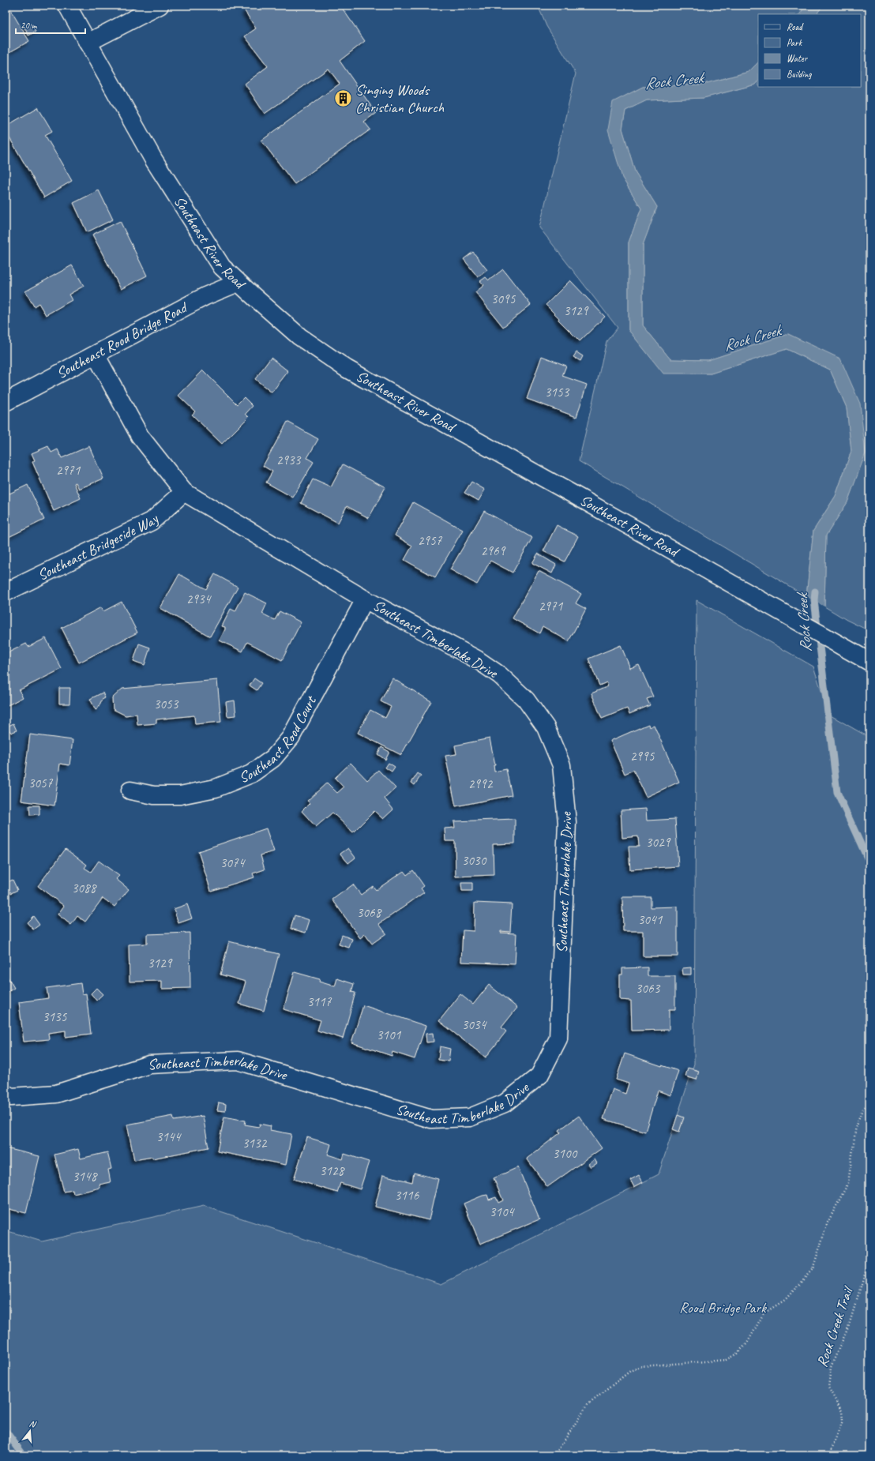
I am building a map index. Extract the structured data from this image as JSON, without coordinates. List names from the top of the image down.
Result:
{
  "streets": {
    "street": [
      "Southeast River Road",
      "Southeast Rood Bridge Road",
      "Southeast Bridgeside Way",
      "Southeast Timberlake Drive",
      "Southeast Rood Court"
    ],
    "path": ["Rock Creek Trail"]
  },
  "crossings": [
    ["Southeast River Road", "Southeast Rood Bridge Road"],
    ["Southeast Rood Bridge Road", "Southeast Timberlake Drive"],
    ["Southeast Bridgeside Way", "Southeast Timberlake Drive"],
    ["Southeast Timberlake Drive", "Southeast Rood Court"]
  ],
  "water": ["Rock Creek"],
  "parks": ["Rood Bridge Park"],
  "places": {
    "building": ["Singing Woods Christian Church"]
  },
  "house_numbers": [
    "3095",
    "3129",
    "3153",
    "2933",
    "2971",
    "2957",
    "2969",
    "2934",
    "2971",
    "3053",
    "2995",
    "3057",
    "2992",
    "3029",
    "3030",
    "3074",
    "3088",
    "3068",
    "3041",
    "3129",
    "3063",
    "3117",
    "3135",
    "3034",
    "3101",
    "3144",
    "3132",
    "3100",
    "3128",
    "3148",
    "3116",
    "3104"
  ],
  "legend": [
    "Road",
    "Park",
    "Water",
    "Building"
  ],
  "scale_bar": "20 m",
  "north": "top"
}
